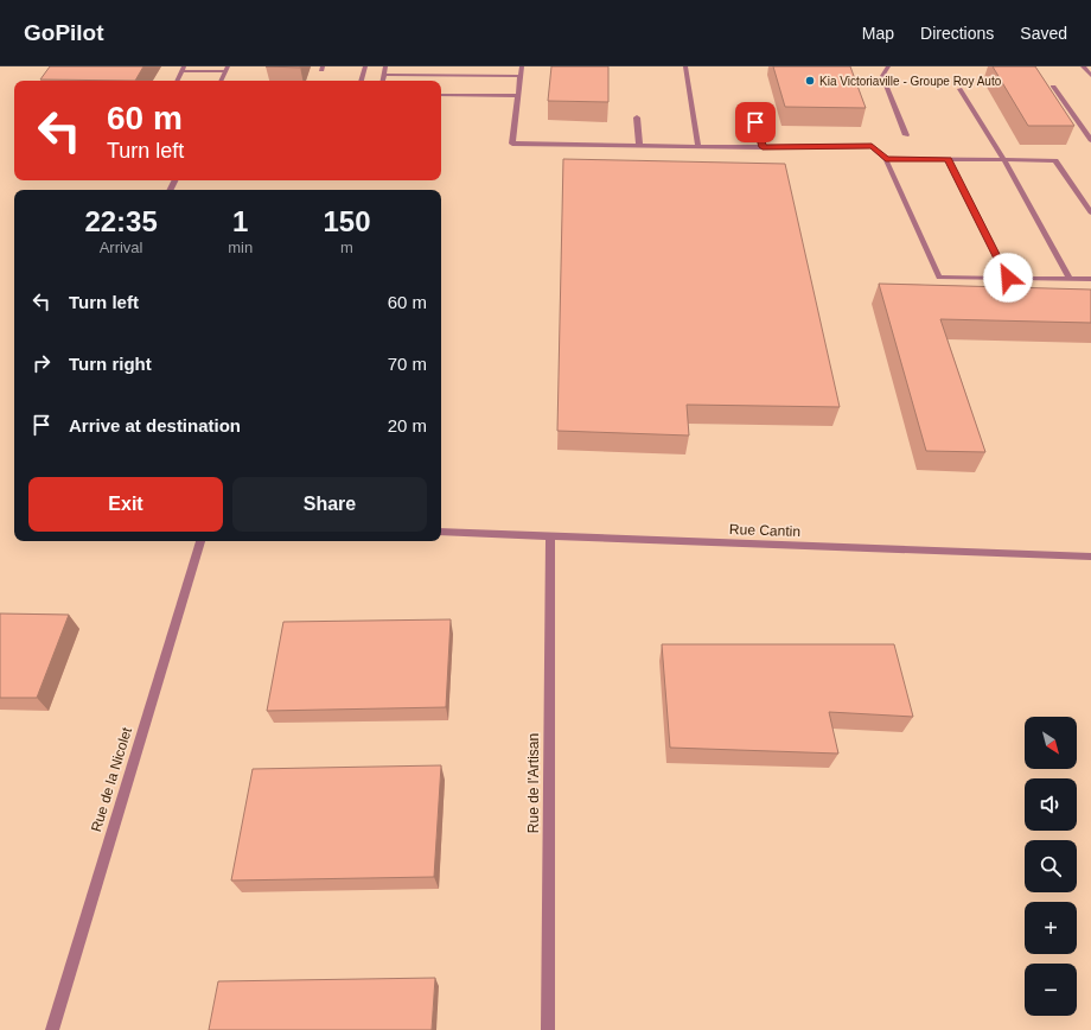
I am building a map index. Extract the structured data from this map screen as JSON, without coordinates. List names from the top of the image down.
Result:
{
  "streets": {
    "street": ["Rue Cantin", "Rue de la Nicolet", "Rue de l'Artisan"]
  },
  "crossings": [
    ["Rue Cantin", "Rue de l'Artisan"]
  ],
  "places": ["Kia Victoriaville - Groupe Roy Auto"],
  "north": "bottom right",
  "page": {
    "header": "GoPilot",
    "nav": ["Map", "Directions", "Saved"],
    "turn": ["60 m", "Turn left"],
    "eta": [
      "22:35",
      "Arrival",
      "1",
      "min",
      "150",
      "m"
    ],
    "list": [
      {
        "name": "Turn left",
        "value": "60 m"
      },
      {
        "name": "Turn right",
        "value": "70 m"
      },
      {
        "name": "Arrive at destination",
        "value": "20 m"
      }
    ],
    "buttons": ["Exit", "Share"],
    "map_buttons": ["+", "−"]
  }
}
